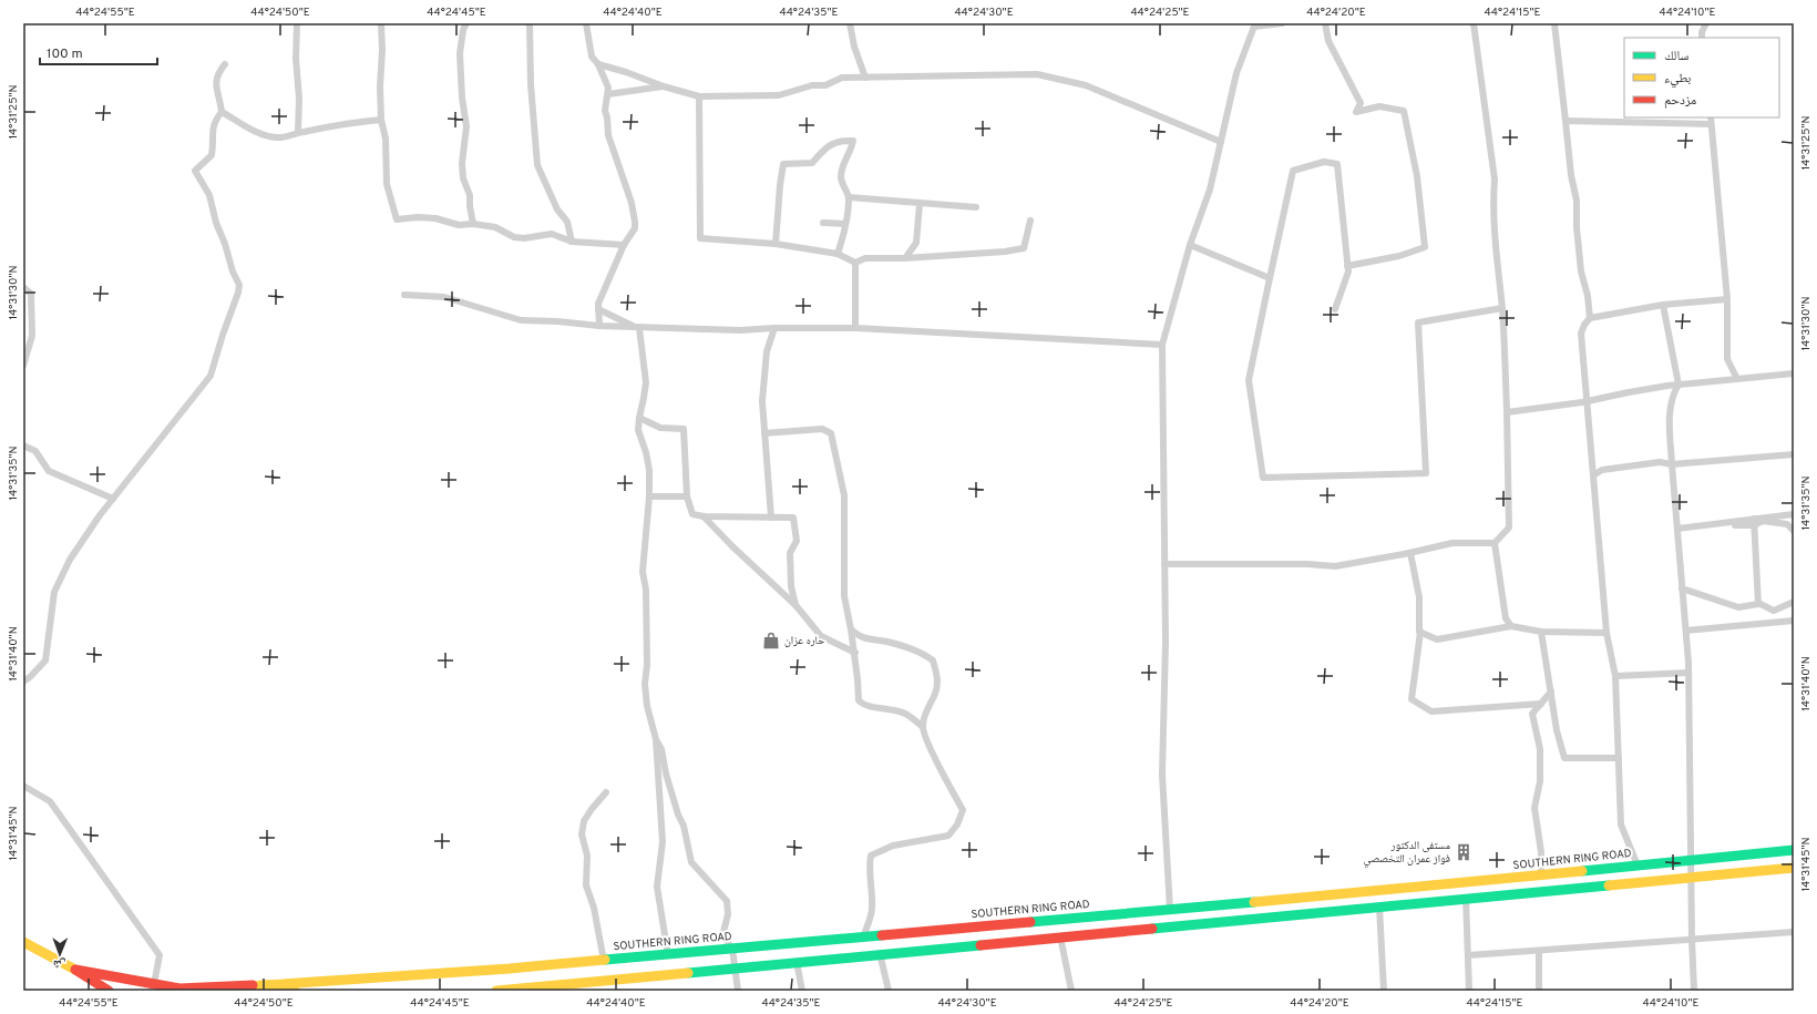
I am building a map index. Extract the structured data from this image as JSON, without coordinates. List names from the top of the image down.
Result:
{
  "streets": {
    "main road": ["SOUTHERN RING ROAD"]
  },
  "places": {
    "shop": ["حاره عزان"],
    "building": ["مستفى الدكتور فواز عمران التخصصي"]
  },
  "legend": ["سالك", "بطيء", "مزدحم"],
  "scale_bar": "100 m",
  "north": "bottom",
  "coordinates": [
    "44°24'55\"E",
    "44°24'50\"E",
    "44°24'45\"E",
    "44°24'40\"E",
    "44°24'35\"E",
    "44°24'30\"E",
    "44°24'25\"E",
    "44°24'20\"E",
    "44°24'15\"E",
    "44°24'10\"E",
    "14°31'25\"N",
    "14°31'30\"N",
    "14°31'35\"N",
    "14°31'40\"N",
    "14°31'45\"N"
  ]
}
